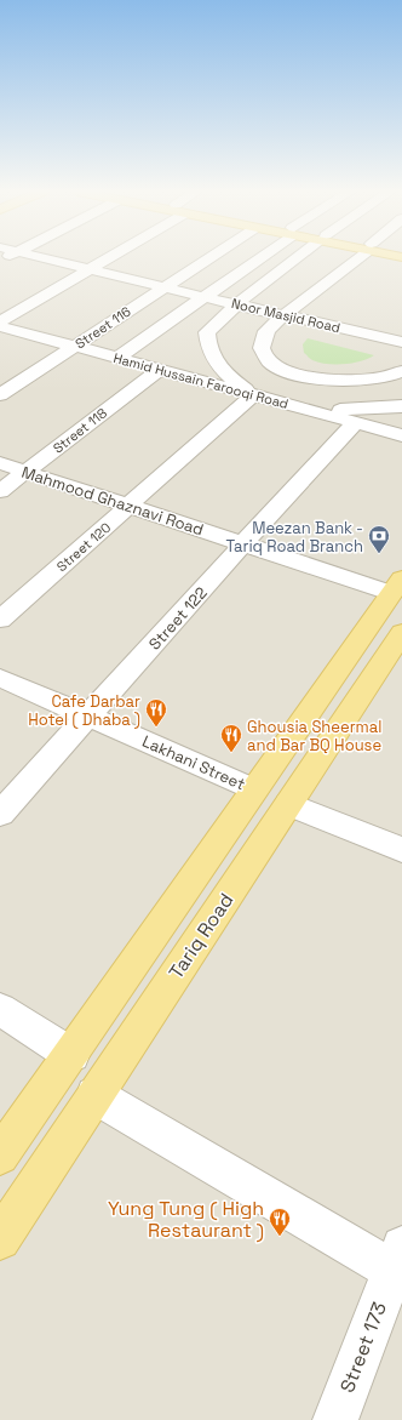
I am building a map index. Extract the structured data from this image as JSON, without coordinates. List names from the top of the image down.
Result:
{
  "streets": {
    "main road": ["Tariq Road"],
    "street": [
      "Noor Masjid Road",
      "Street 116",
      "Hamid Hussain Farooqi Road",
      "Street 118",
      "Mahmood Ghaznavi Road",
      "Street 120",
      "Street 122",
      "Lakhani Street",
      "Street 173"
    ]
  },
  "crossings": [
    ["Noor Masjid Road", "Street 116"],
    ["Street 116", "Hamid Hussain Farooqi Road"],
    ["Hamid Hussain Farooqi Road", "Street 118"],
    ["Hamid Hussain Farooqi Road", "Street 120"],
    ["Hamid Hussain Farooqi Road", "Street 122"],
    ["Street 118", "Mahmood Ghaznavi Road"],
    ["Mahmood Ghaznavi Road", "Street 120"],
    ["Mahmood Ghaznavi Road", "Street 122"],
    ["Street 122", "Lakhani Street"]
  ],
  "places": {
    "bank": ["Meezan Bank - Tariq Road Branch"],
    "restaurant": ["Cafe Darbar Hotel ( Dhaba )", "Ghousia Sheermal and Bar BQ House", "Yung Tung ( High Restaurant )"]
  }
}
